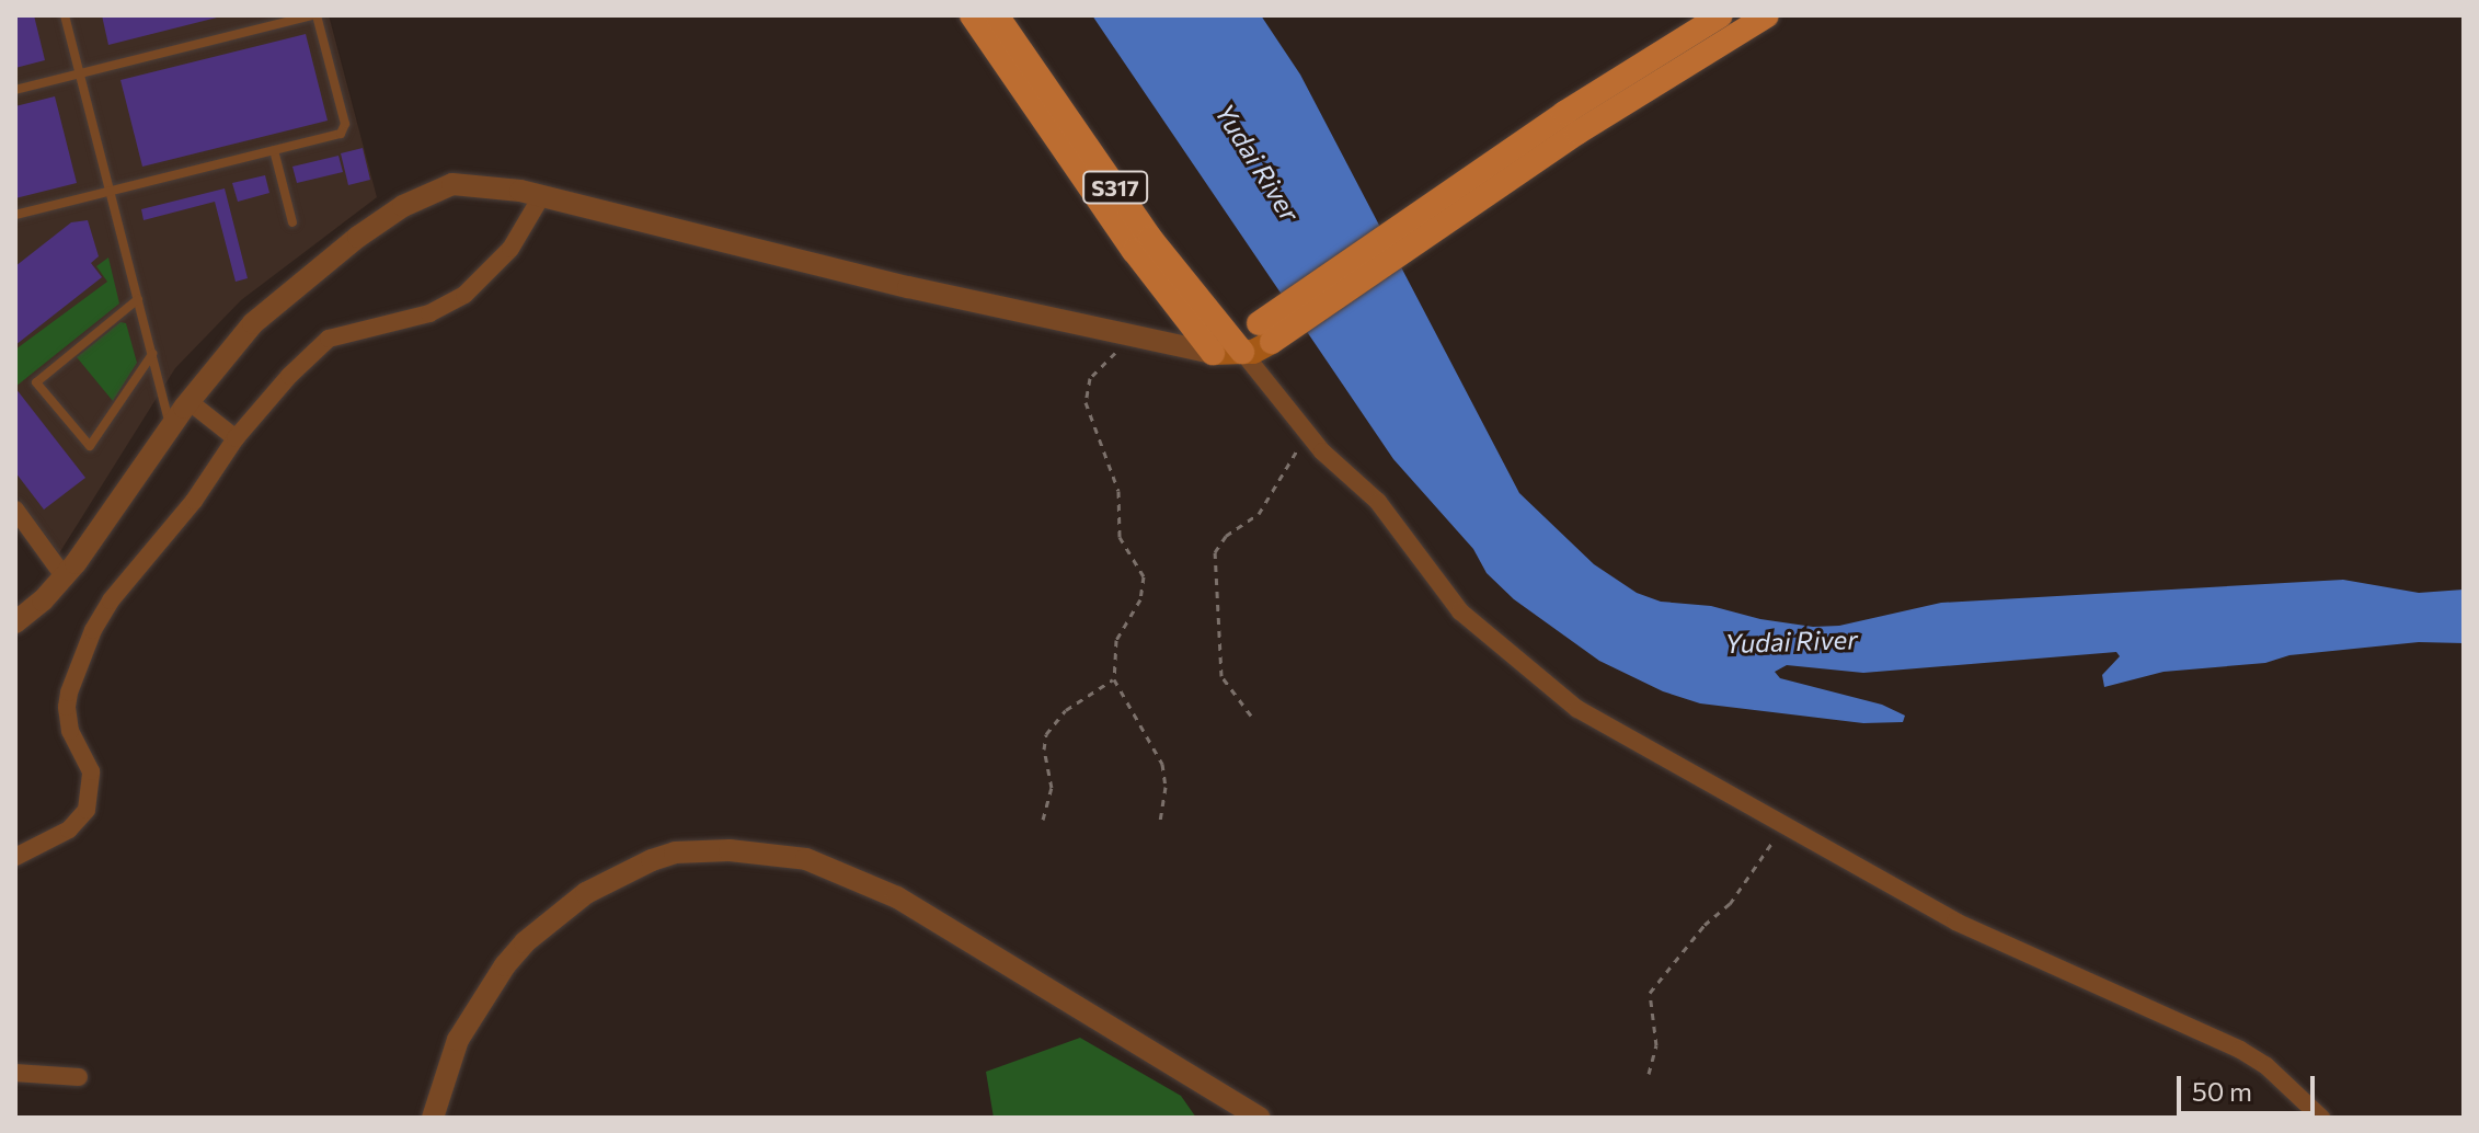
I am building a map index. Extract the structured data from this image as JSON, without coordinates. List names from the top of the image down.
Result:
{
  "streets": {
    "main road": ["S317"]
  },
  "water": ["Yudai River"],
  "scale_bar": "50 m"
}
